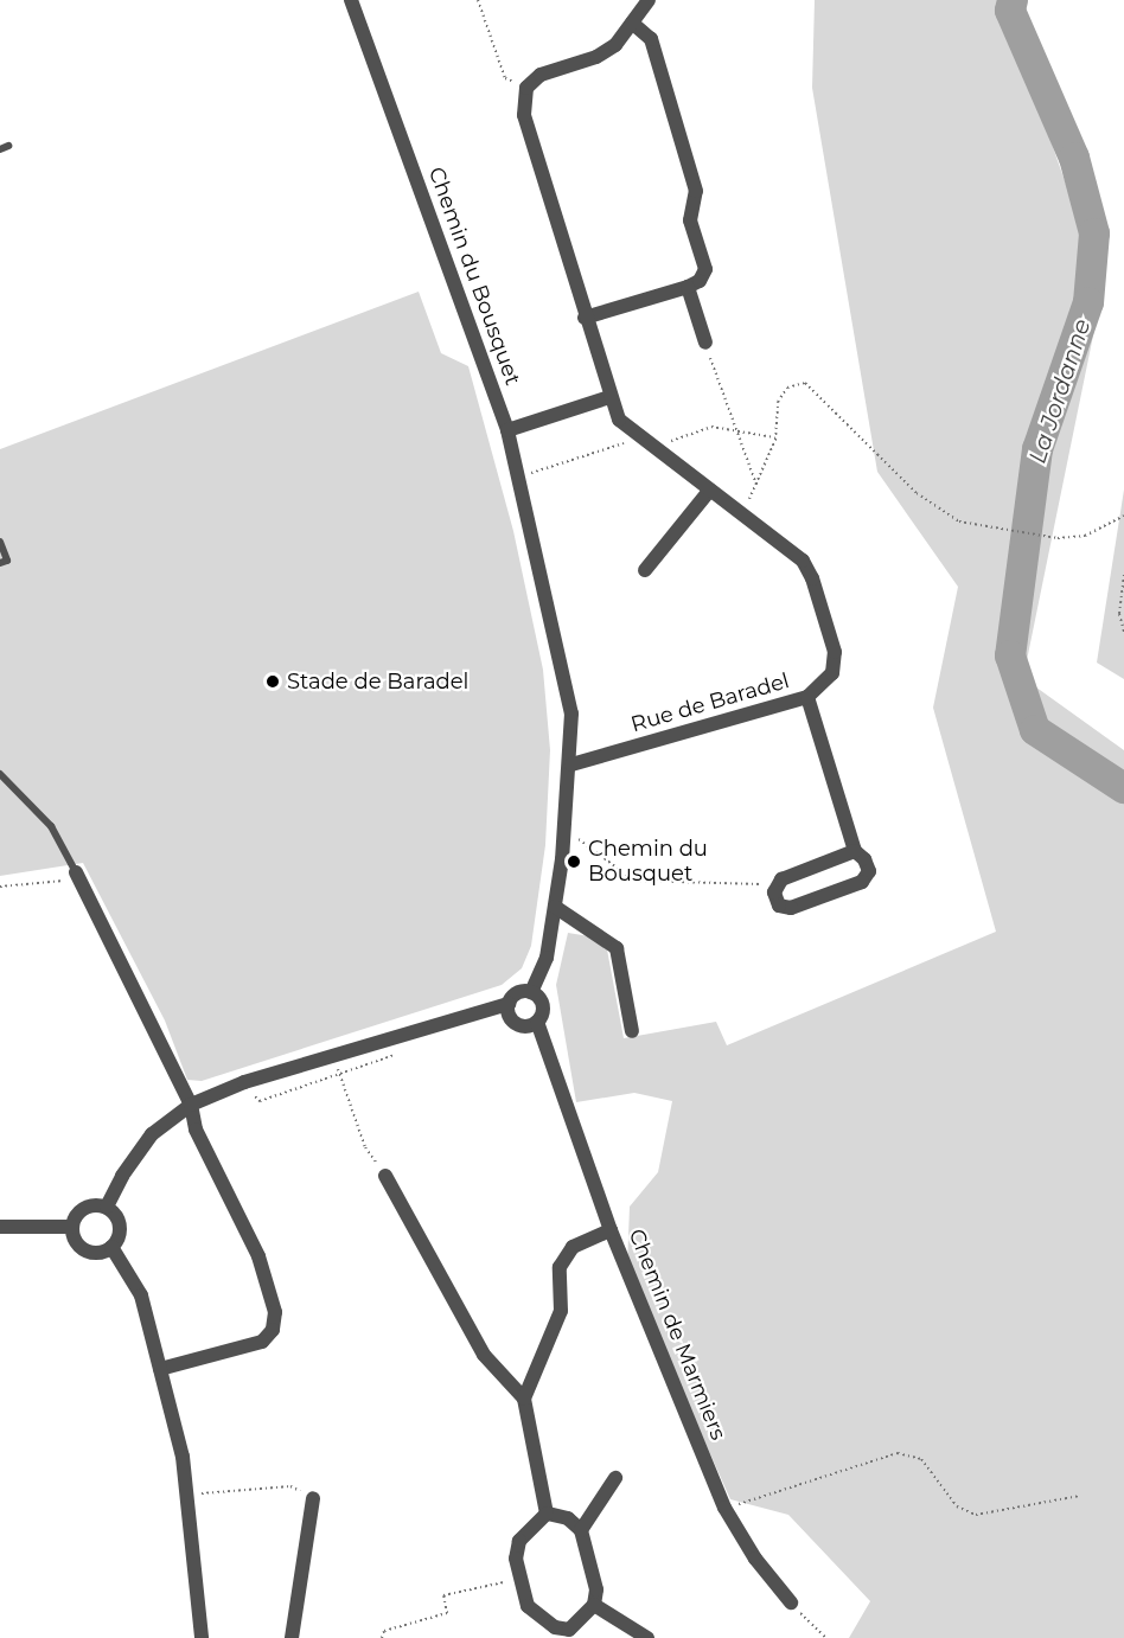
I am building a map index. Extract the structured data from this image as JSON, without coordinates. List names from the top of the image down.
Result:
{
  "streets": {
    "street": ["Chemin du Bousquet", "Rue de Baradel", "Chemin de Marmiers"]
  },
  "crossings": [
    ["Chemin du Bousquet", "Rue de Baradel"],
    ["Chemin du Bousquet", "Chemin de Marmiers"]
  ],
  "water": ["La Jordanne"],
  "places": ["Stade de Baradel", "Chemin du Bousquet"]
}
